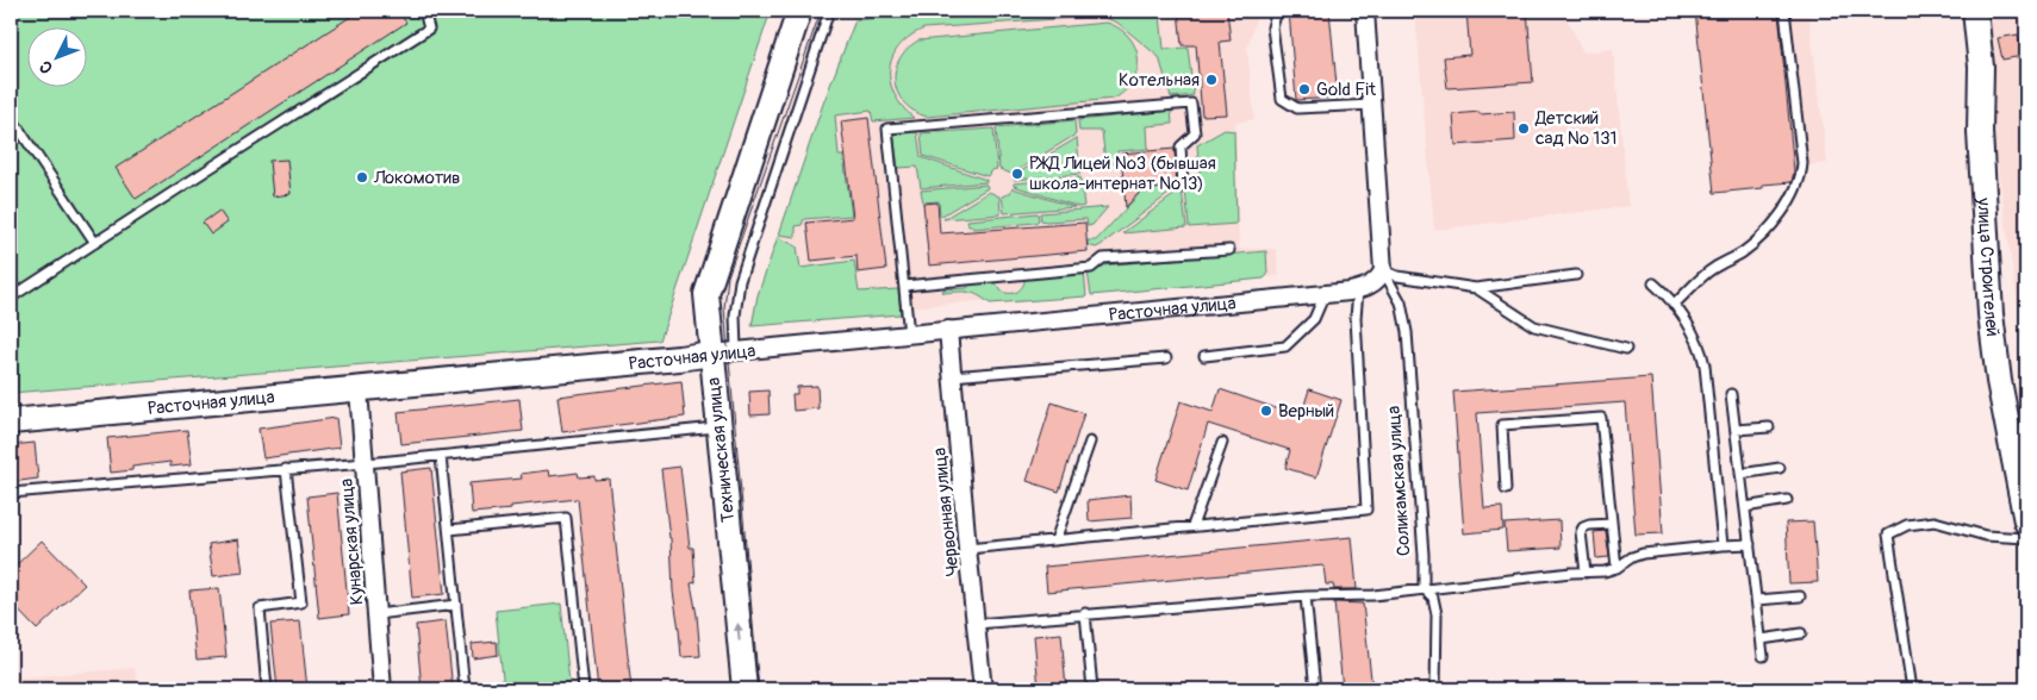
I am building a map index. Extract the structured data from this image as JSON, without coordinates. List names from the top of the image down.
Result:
{
  "streets": {
    "main road": ["улица Строителей", "Расточная улица", "Техническая улица"],
    "street": ["Соликамская улица", "Червонная улица", "Кунарская улица"]
  },
  "crossings": [
    ["Расточная улица", "Техническая улица"],
    ["Расточная улица", "Червонная улица"],
    ["Расточная улица", "Кунарская улица"]
  ],
  "one_way": ["Техническая улица"],
  "places": [
    "Котельная",
    "Gold Fit",
    "Детский сад № 131",
    "РЖД Лицей №3 (бывшая школа-интернат №13)",
    "Локомотив",
    "Верный"
  ],
  "north": "bottom left"
}
